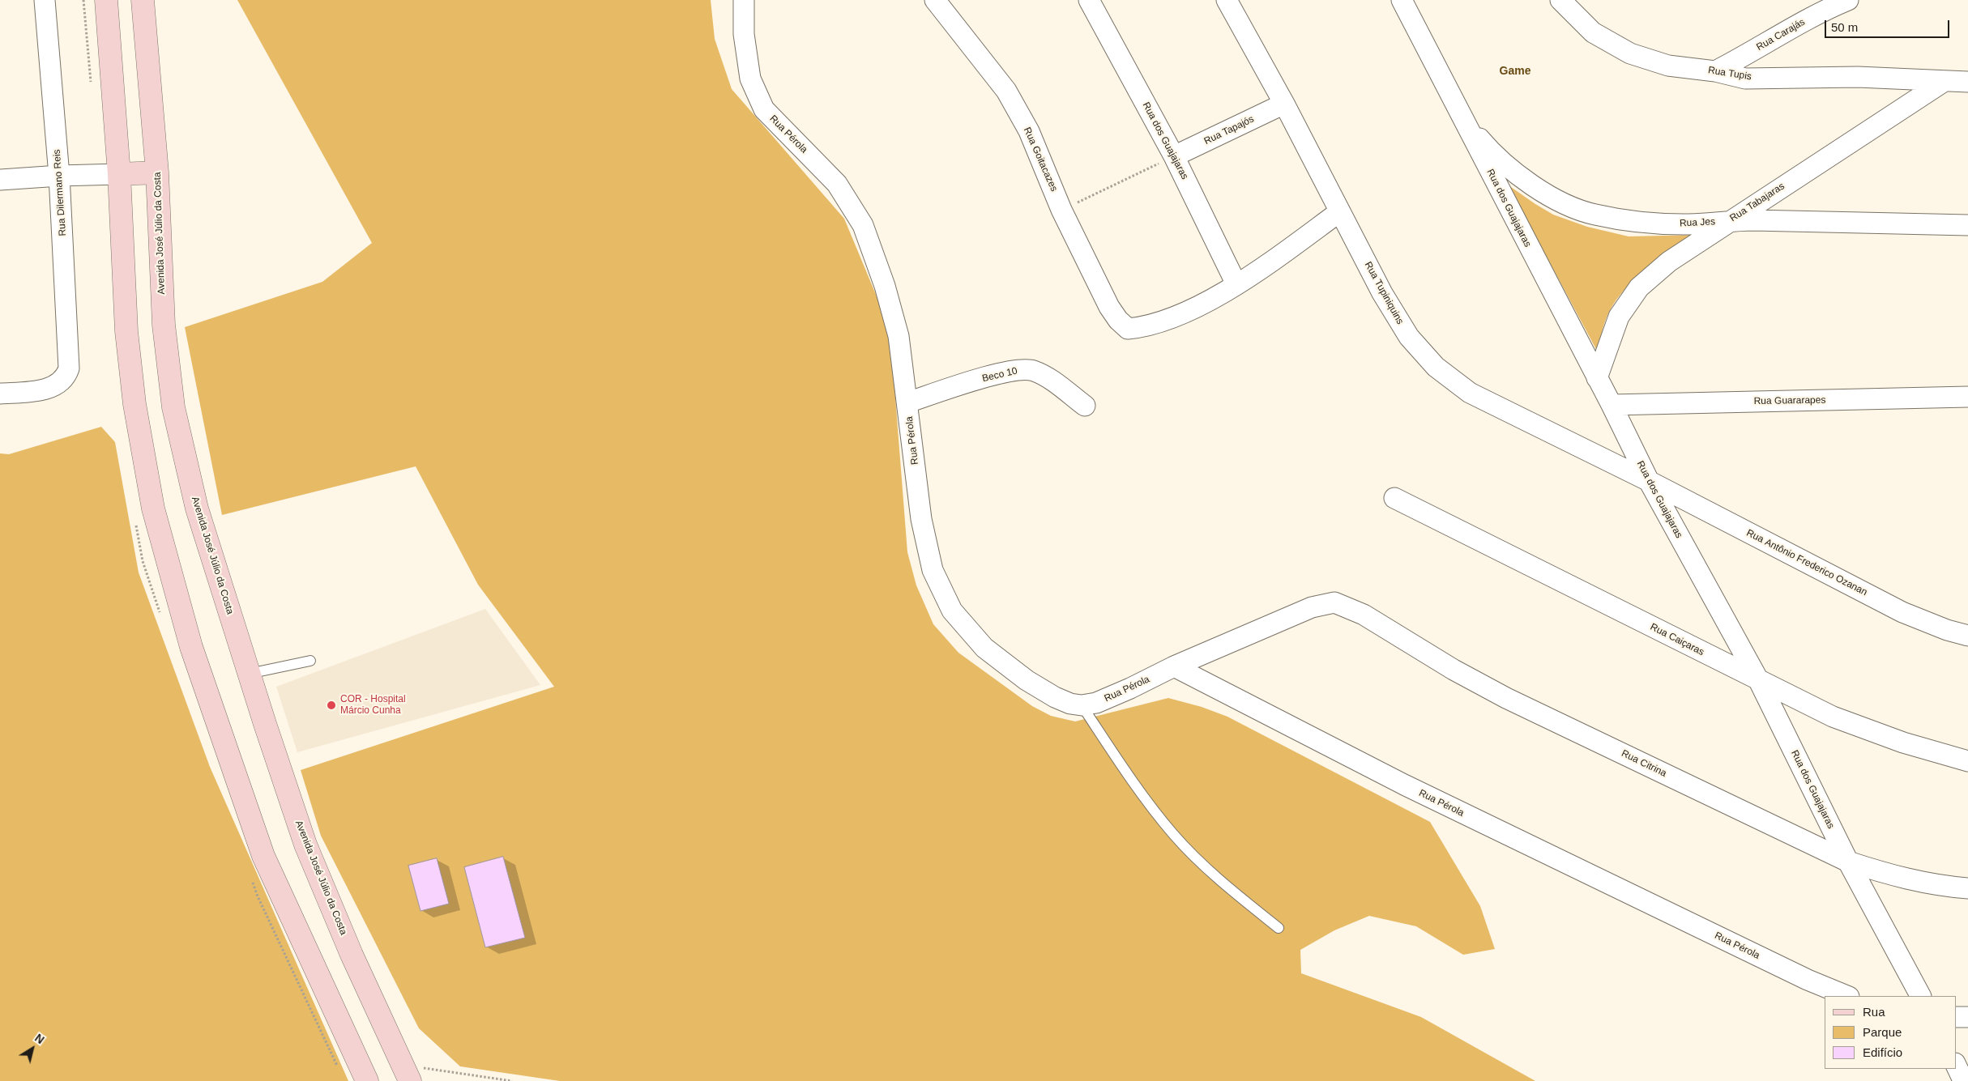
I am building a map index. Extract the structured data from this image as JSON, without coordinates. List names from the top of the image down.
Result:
{
  "streets": {
    "main road": ["Avenida José Júlio da Costa"],
    "street": [
      "Rua Carajás",
      "Rua Tupis",
      "Rua Tapajós",
      "Rua Pérola",
      "Rua dos Guajajaras",
      "Rua Goitacazes",
      "Rua Dilermano Reis",
      "Rua Tabajaras",
      "Rua Jes",
      "Rua Tupiniquins",
      "Beco 10",
      "Rua Guararapes",
      "Rua Antônio Frederico Ozanan",
      "Rua Caiçaras",
      "Rua Citrina"
    ]
  },
  "crossings": [
    ["Rua Carajás", "Rua Tupis"],
    ["Rua Tupis", "Rua Tabajaras"],
    ["Rua Tapajós", "Rua dos Guajajaras"],
    ["Rua Tapajós", "Rua Tupiniquins"],
    ["Rua Pérola", "Beco 10"],
    ["Rua Pérola", "Rua Citrina"],
    ["Rua dos Guajajaras", "Rua Goitacazes"],
    ["Rua dos Guajajaras", "Rua Tabajaras"],
    ["Rua dos Guajajaras", "Rua Jes"],
    ["Rua dos Guajajaras", "Rua Tupiniquins"],
    ["Rua dos Guajajaras", "Rua Guararapes"],
    ["Rua dos Guajajaras", "Rua Antônio Frederico Ozanan"],
    ["Rua dos Guajajaras", "Rua Caiçaras"],
    ["Rua dos Guajajaras", "Rua Citrina"],
    ["Rua Tabajaras", "Rua Jes"],
    ["Rua Tupiniquins", "Rua Antônio Frederico Ozanan"]
  ],
  "districts": ["Game"],
  "places": ["COR - Hospital Márcio Cunha"],
  "legend": ["Rua", "Parque", "Edifício"],
  "scale_bar": "50 m",
  "north": "top right"
}
